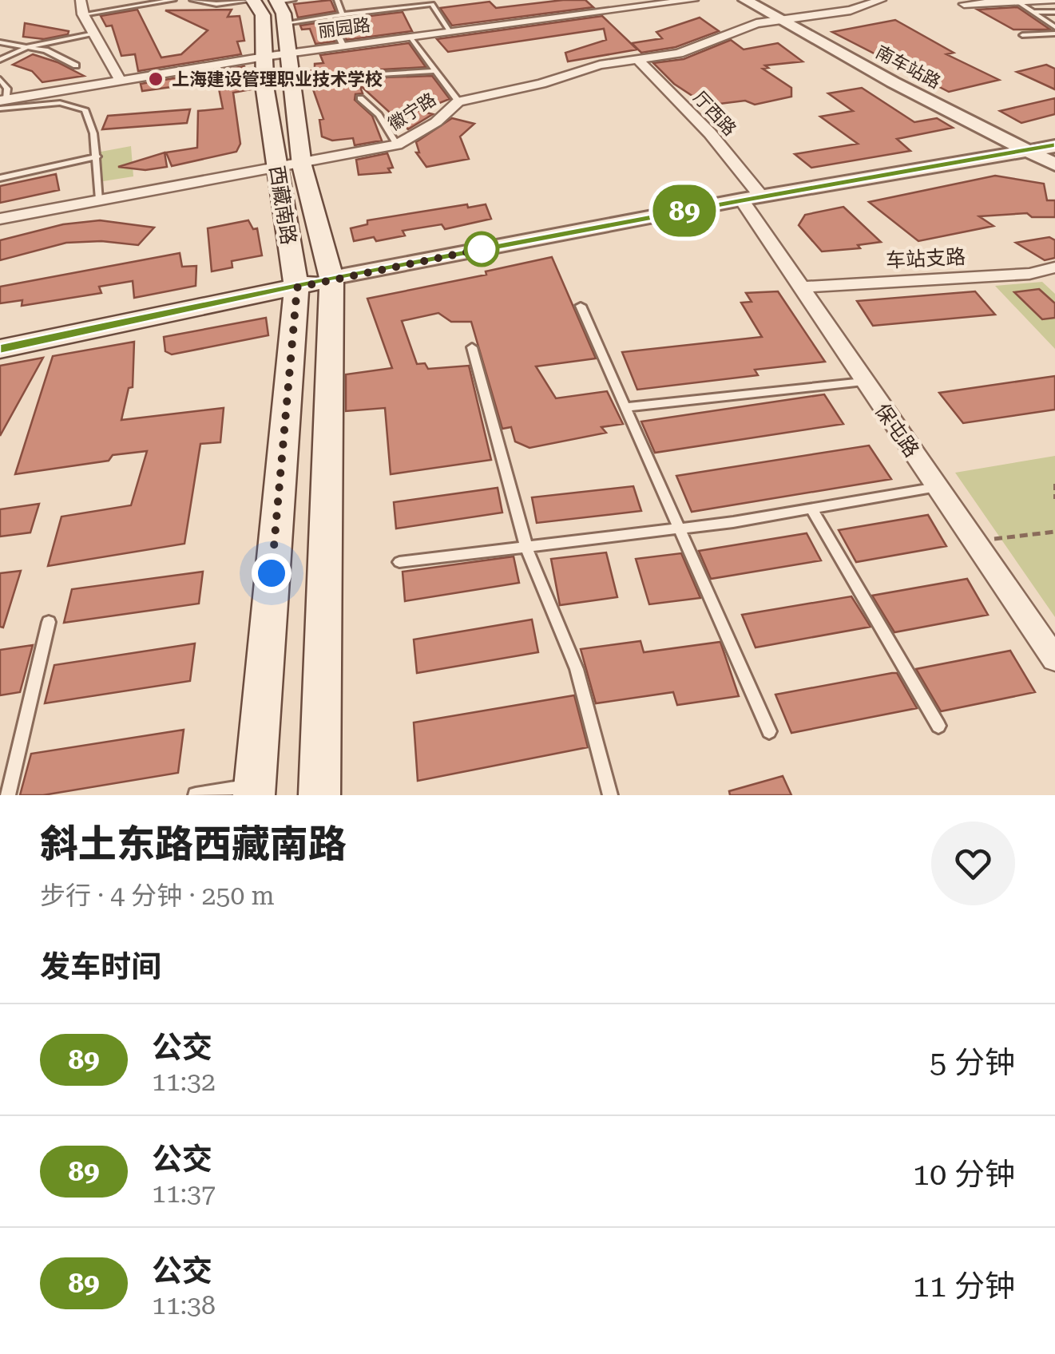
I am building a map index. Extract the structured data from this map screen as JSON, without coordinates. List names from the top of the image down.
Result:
{
  "streets": {
    "main road": ["西藏南路"],
    "street": [
      "丽园路",
      "南车站路",
      "徽宁路",
      "厅西路",
      "车站支路",
      "保屯路"
    ]
  },
  "crossings": [
    ["丽园路", "西藏南路"],
    ["南车站路", "徽宁路"],
    ["徽宁路", "厅西路"],
    ["徽宁路", "西藏南路"],
    ["厅西路", "保屯路"],
    ["车站支路", "保屯路"]
  ],
  "places": ["上海建设管理职业技术学校"],
  "lines": ["bus line 89"],
  "page": {
    "on_map": "89",
    "heading": [
      ["斜土东路西藏南路", "步行 · 4 分钟 · 250 m"],
      "发车时间"
    ],
    "list": [
      {
        "mark": "89",
        "name": "公交",
        "note": "11:32",
        "value": "5 分钟"
      },
      {
        "mark": "89",
        "name": "公交",
        "note": "11:37",
        "value": "10 分钟"
      },
      {
        "mark": "89",
        "name": "公交",
        "note": "11:38",
        "value": "11 分钟"
      }
    ]
  }
}
